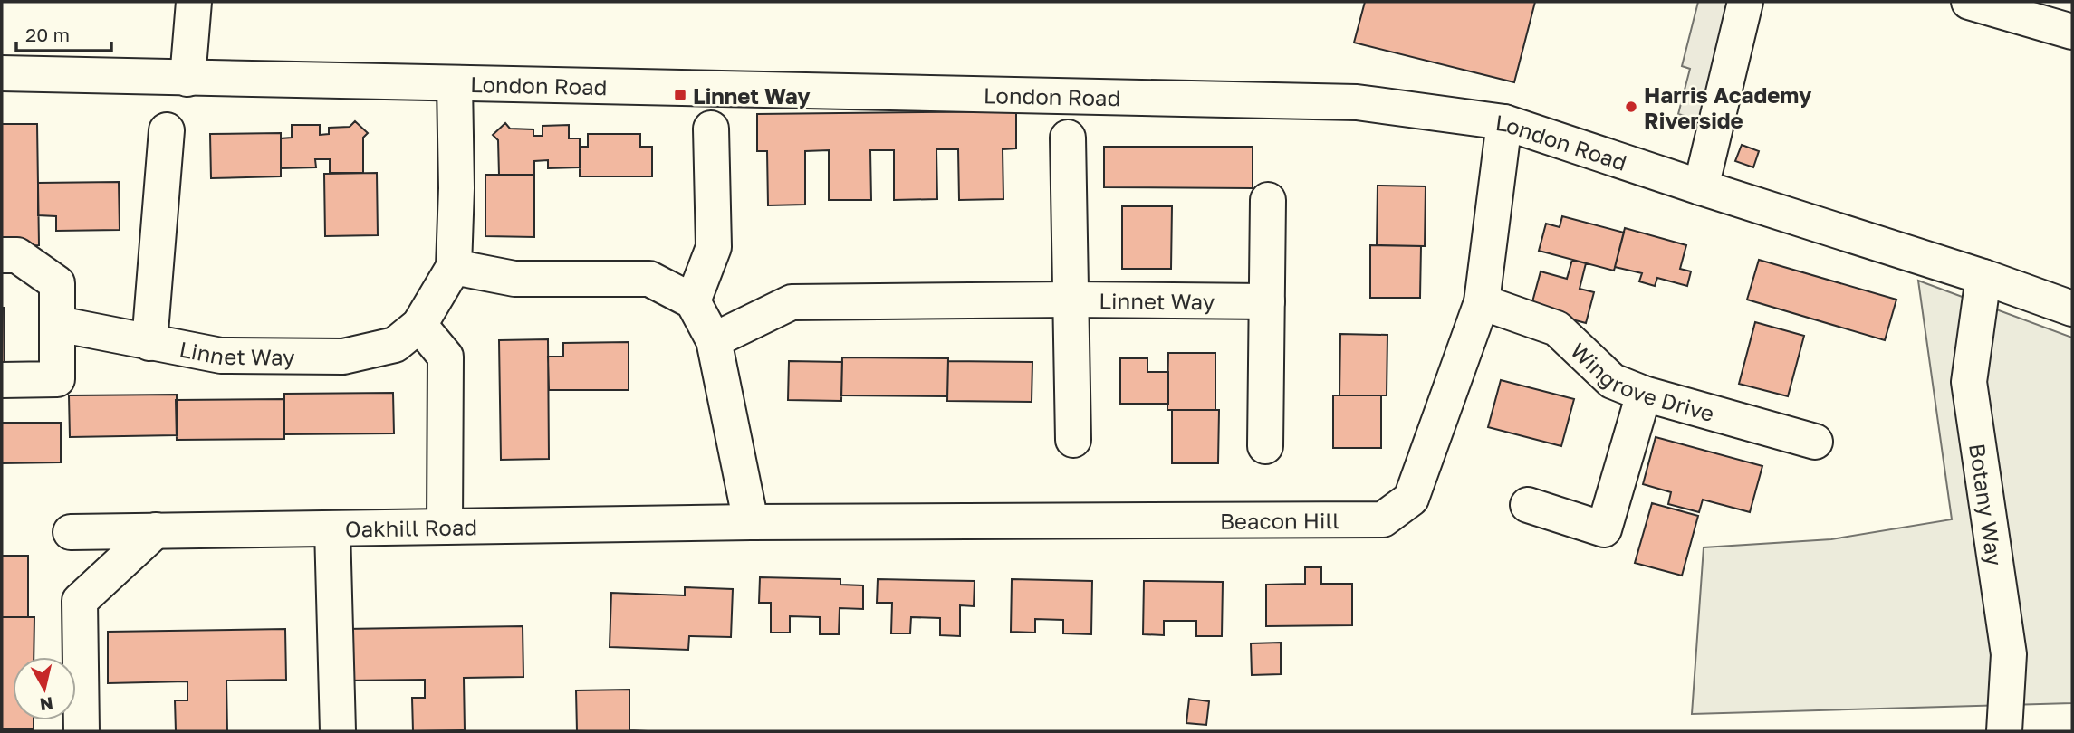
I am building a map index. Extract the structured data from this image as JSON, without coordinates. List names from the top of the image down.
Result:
{
  "streets": {
    "street": [
      "London Road",
      "Linnet Way",
      "Wingrove Drive",
      "Botany Way",
      "Beacon Hill",
      "Oakhill Road"
    ]
  },
  "crossings": [
    ["London Road", "Linnet Way"],
    ["London Road", "Botany Way"],
    ["London Road", "Beacon Hill"],
    ["Wingrove Drive", "Beacon Hill"],
    ["Beacon Hill", "Oakhill Road"]
  ],
  "places": {
    "transit": ["Linnet Way"],
    "other": ["Harris Academy Riverside"]
  },
  "scale_bar": "20 m",
  "north": "bottom"
}
